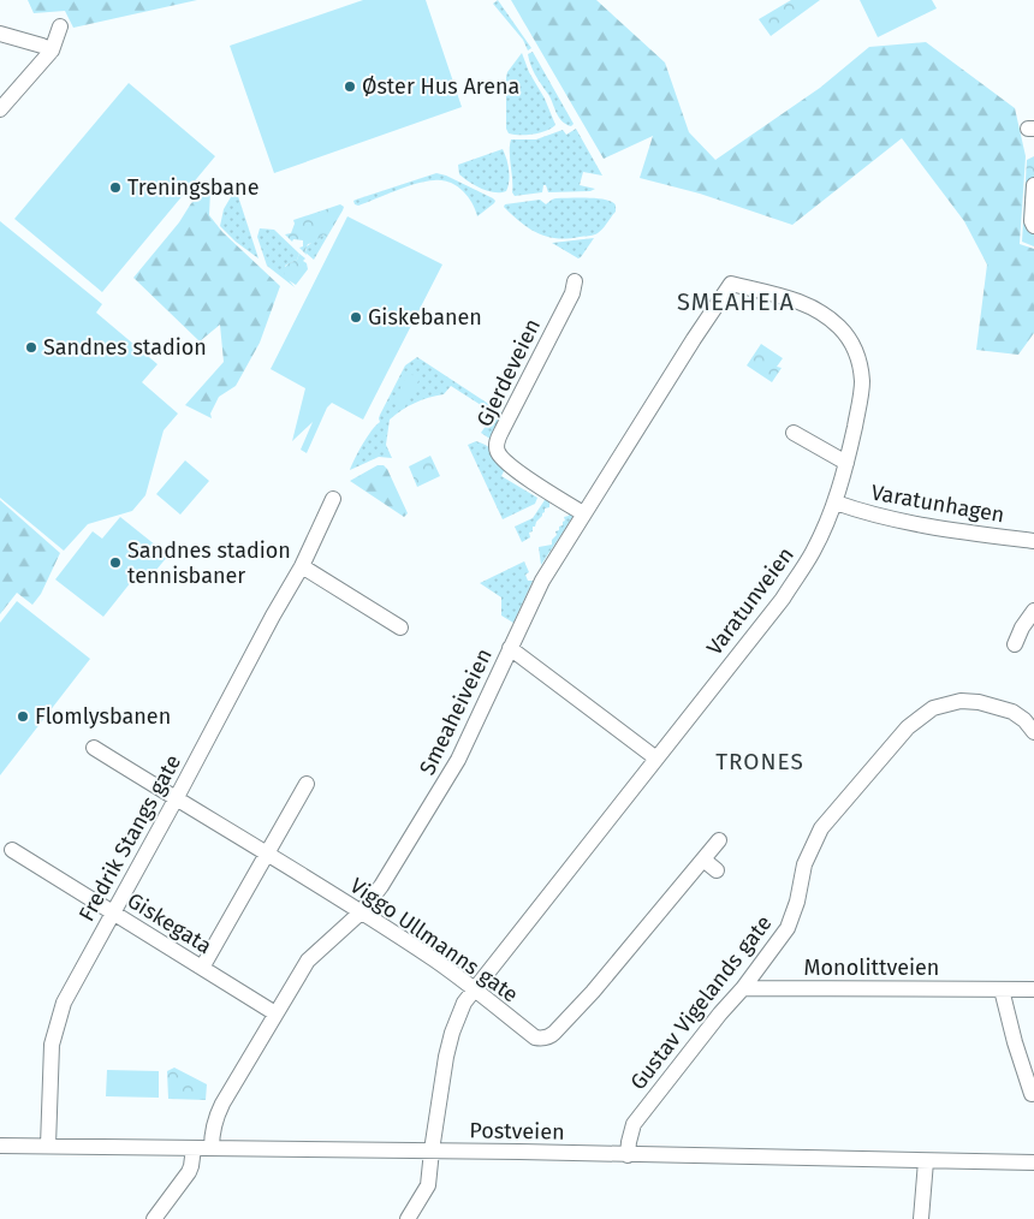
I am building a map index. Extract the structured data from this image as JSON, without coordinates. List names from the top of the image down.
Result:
{
  "streets": {
    "street": [
      "Gjerdeveien",
      "Varatunhagen",
      "Varatunveien",
      "Smeaheiveien",
      "Fredrik Stangs gate",
      "Giskegata",
      "Viggo Ullmanns gate",
      "Monolittveien",
      "Gustav Vigelands gate",
      "Postveien"
    ]
  },
  "crossings": [
    ["Gjerdeveien", "Smeaheiveien"],
    ["Varatunhagen", "Varatunveien"],
    ["Varatunveien", "Smeaheiveien"],
    ["Varatunveien", "Viggo Ullmanns gate"],
    ["Varatunveien", "Postveien"],
    ["Smeaheiveien", "Giskegata"],
    ["Smeaheiveien", "Viggo Ullmanns gate"],
    ["Smeaheiveien", "Postveien"],
    ["Fredrik Stangs gate", "Giskegata"],
    ["Fredrik Stangs gate", "Viggo Ullmanns gate"],
    ["Fredrik Stangs gate", "Postveien"],
    ["Monolittveien", "Gustav Vigelands gate"],
    ["Gustav Vigelands gate", "Postveien"]
  ],
  "districts": ["SMEAHEIA", "TRONES"],
  "places": [
    "Øster Hus Arena",
    "Treningsbane",
    "Giskebanen",
    "Sandnes stadion",
    "Sandnes stadion tennisbaner",
    "Flomlysbanen"
  ]
}
